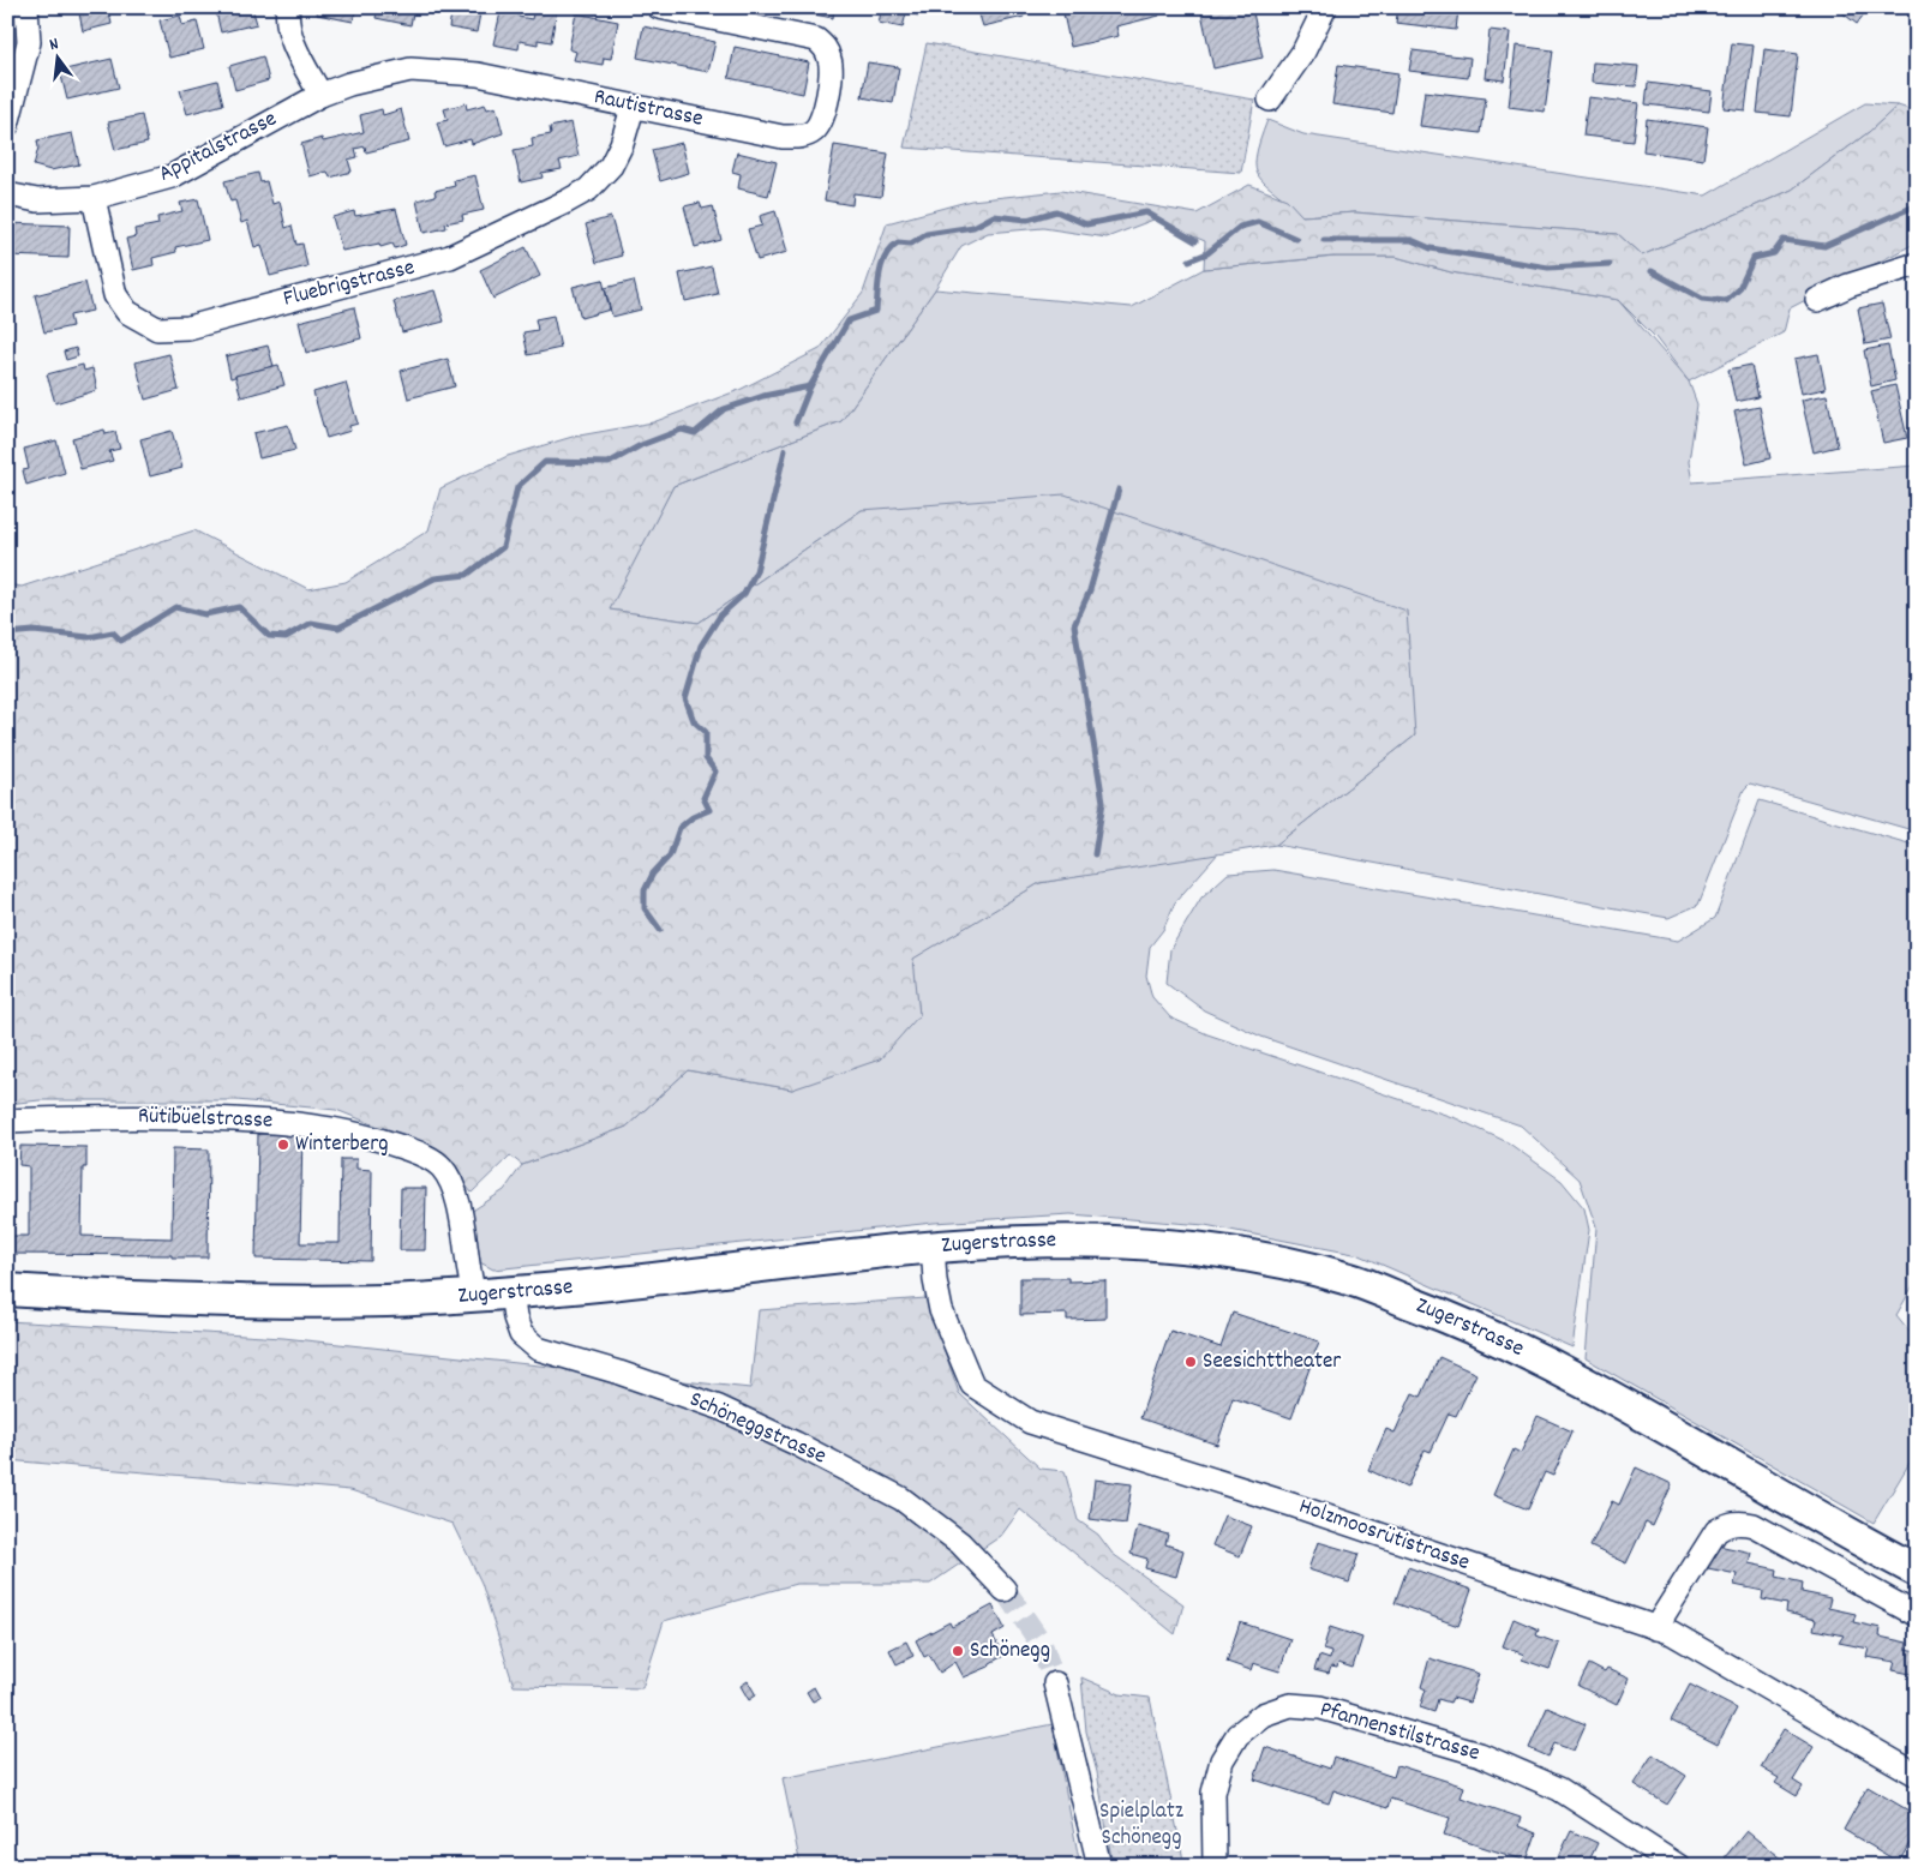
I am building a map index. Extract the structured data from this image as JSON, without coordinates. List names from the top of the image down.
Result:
{
  "streets": {
    "main road": ["Zugerstrasse"],
    "street": [
      "Rautistrasse",
      "Appitalstrasse",
      "Fluebrigstrasse",
      "Rütibüelstrasse",
      "Schöneggstrasse",
      "Holzmoosrütistrasse",
      "Pfannenstilstrasse"
    ]
  },
  "crossings": [
    ["Rautistrasse", "Appitalstrasse"],
    ["Rautistrasse", "Fluebrigstrasse"],
    ["Appitalstrasse", "Fluebrigstrasse"],
    ["Rütibüelstrasse", "Zugerstrasse"],
    ["Zugerstrasse", "Schöneggstrasse"],
    ["Zugerstrasse", "Holzmoosrütistrasse"]
  ],
  "parks": ["Spielplatz Schönegg"],
  "places": ["Winterberg", "Seesichttheater", "Schönegg"],
  "north": "top"
}
